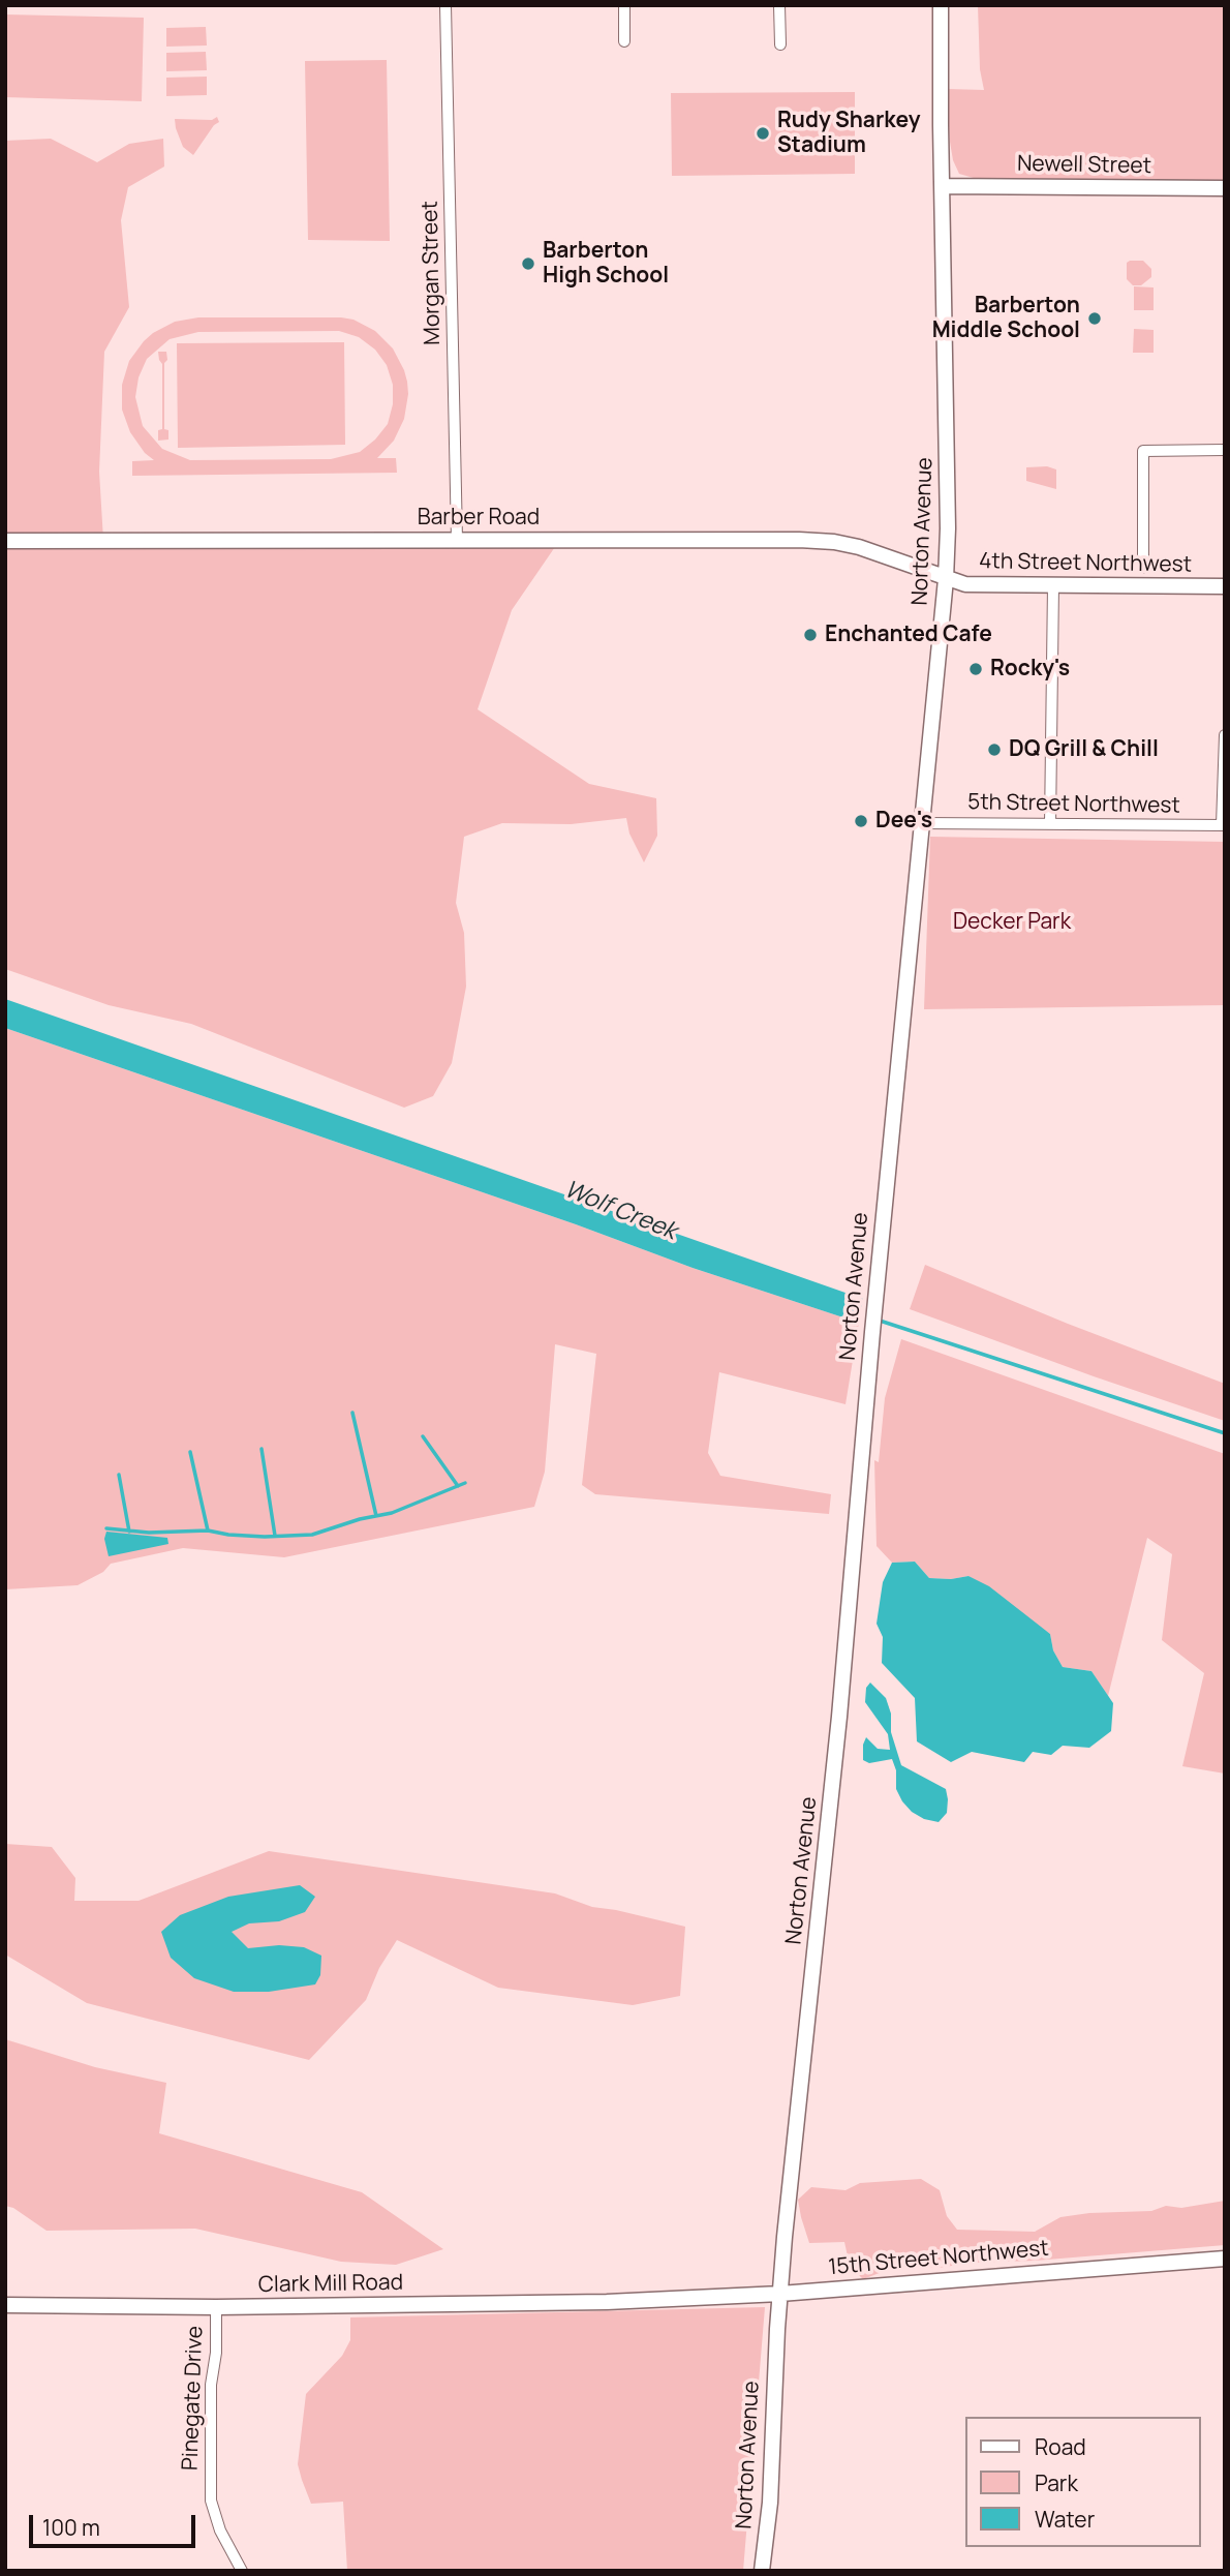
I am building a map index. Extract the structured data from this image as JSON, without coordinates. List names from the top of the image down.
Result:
{
  "streets": {
    "main road": [
      "Newell Street",
      "Barber Road",
      "Norton Avenue",
      "4th Street Northwest",
      "15th Street Northwest",
      "Clark Mill Road"
    ],
    "street": ["Morgan Street", "5th Street Northwest", "Pinegate Drive"]
  },
  "crossings": [
    ["Newell Street", "Norton Avenue"],
    ["Morgan Street", "Barber Road"],
    ["Barber Road", "Norton Avenue"],
    ["Barber Road", "4th Street Northwest"],
    ["Norton Avenue", "4th Street Northwest"],
    ["Norton Avenue", "5th Street Northwest"],
    ["Norton Avenue", "15th Street Northwest"],
    ["15th Street Northwest", "Clark Mill Road"],
    ["Clark Mill Road", "Pinegate Drive"]
  ],
  "water": ["Wolf Creek"],
  "parks": ["Decker Park"],
  "places": [
    "Rudy Sharkey Stadium",
    "Barberton High School",
    "Barberton Middle School",
    "Enchanted Cafe",
    "Rocky's",
    "DQ Grill & Chill",
    "Dee's"
  ],
  "legend": ["Road", "Park", "Water"],
  "scale_bar": "100 m"
}
